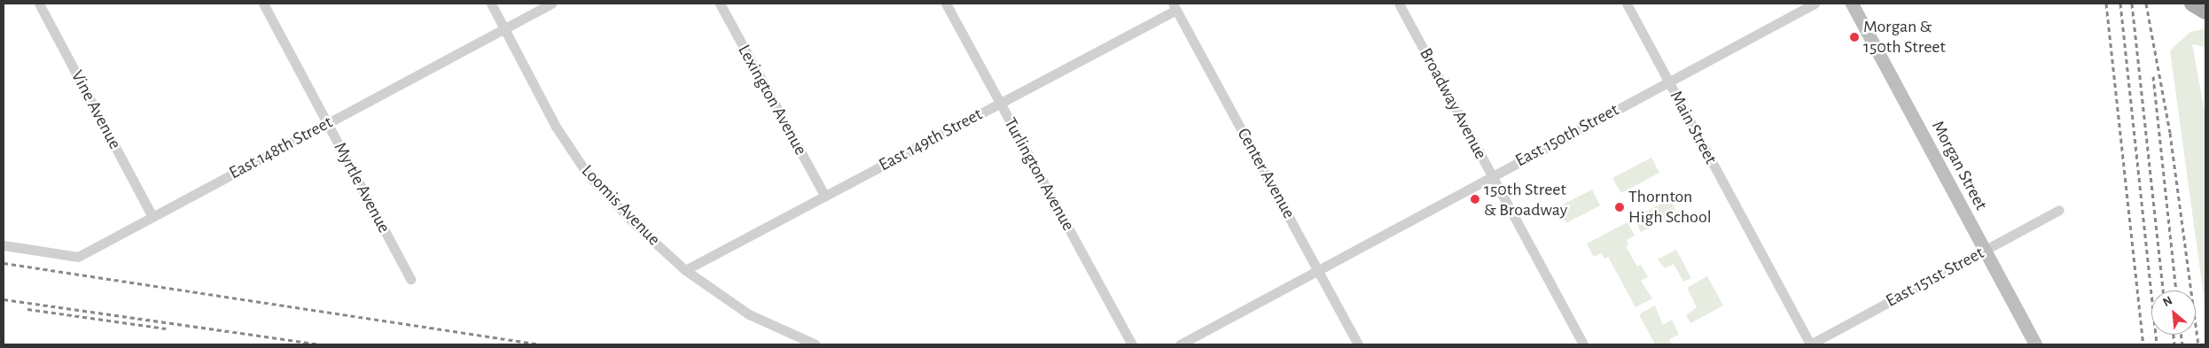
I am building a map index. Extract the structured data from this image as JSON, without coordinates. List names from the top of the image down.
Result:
{
  "streets": {
    "street": [
      "Lexington Avenue",
      "Broadway Avenue",
      "Vine Avenue",
      "Main Street",
      "East 150th Street",
      "East 149th Street",
      "East 148th Street",
      "Morgan Street",
      "Center Avenue",
      "Turlington Avenue",
      "Myrtle Avenue",
      "Loomis Avenue",
      "East 151st Street"
    ]
  },
  "crossings": [
    ["Lexington Avenue", "East 149th Street"],
    ["Broadway Avenue", "East 150th Street"],
    ["Vine Avenue", "East 148th Street"],
    ["Main Street", "East 150th Street"],
    ["Main Street", "East 151st Street"],
    ["East 150th Street", "Center Avenue"],
    ["East 149th Street", "Center Avenue"],
    ["East 149th Street", "Turlington Avenue"],
    ["East 149th Street", "Loomis Avenue"],
    ["East 148th Street", "Myrtle Avenue"],
    ["East 148th Street", "Loomis Avenue"],
    ["Morgan Street", "East 151st Street"]
  ],
  "places": ["Morgan & 150th Street", "150th Street & Broadway", "Thornton High School"],
  "north": "top left"
}
